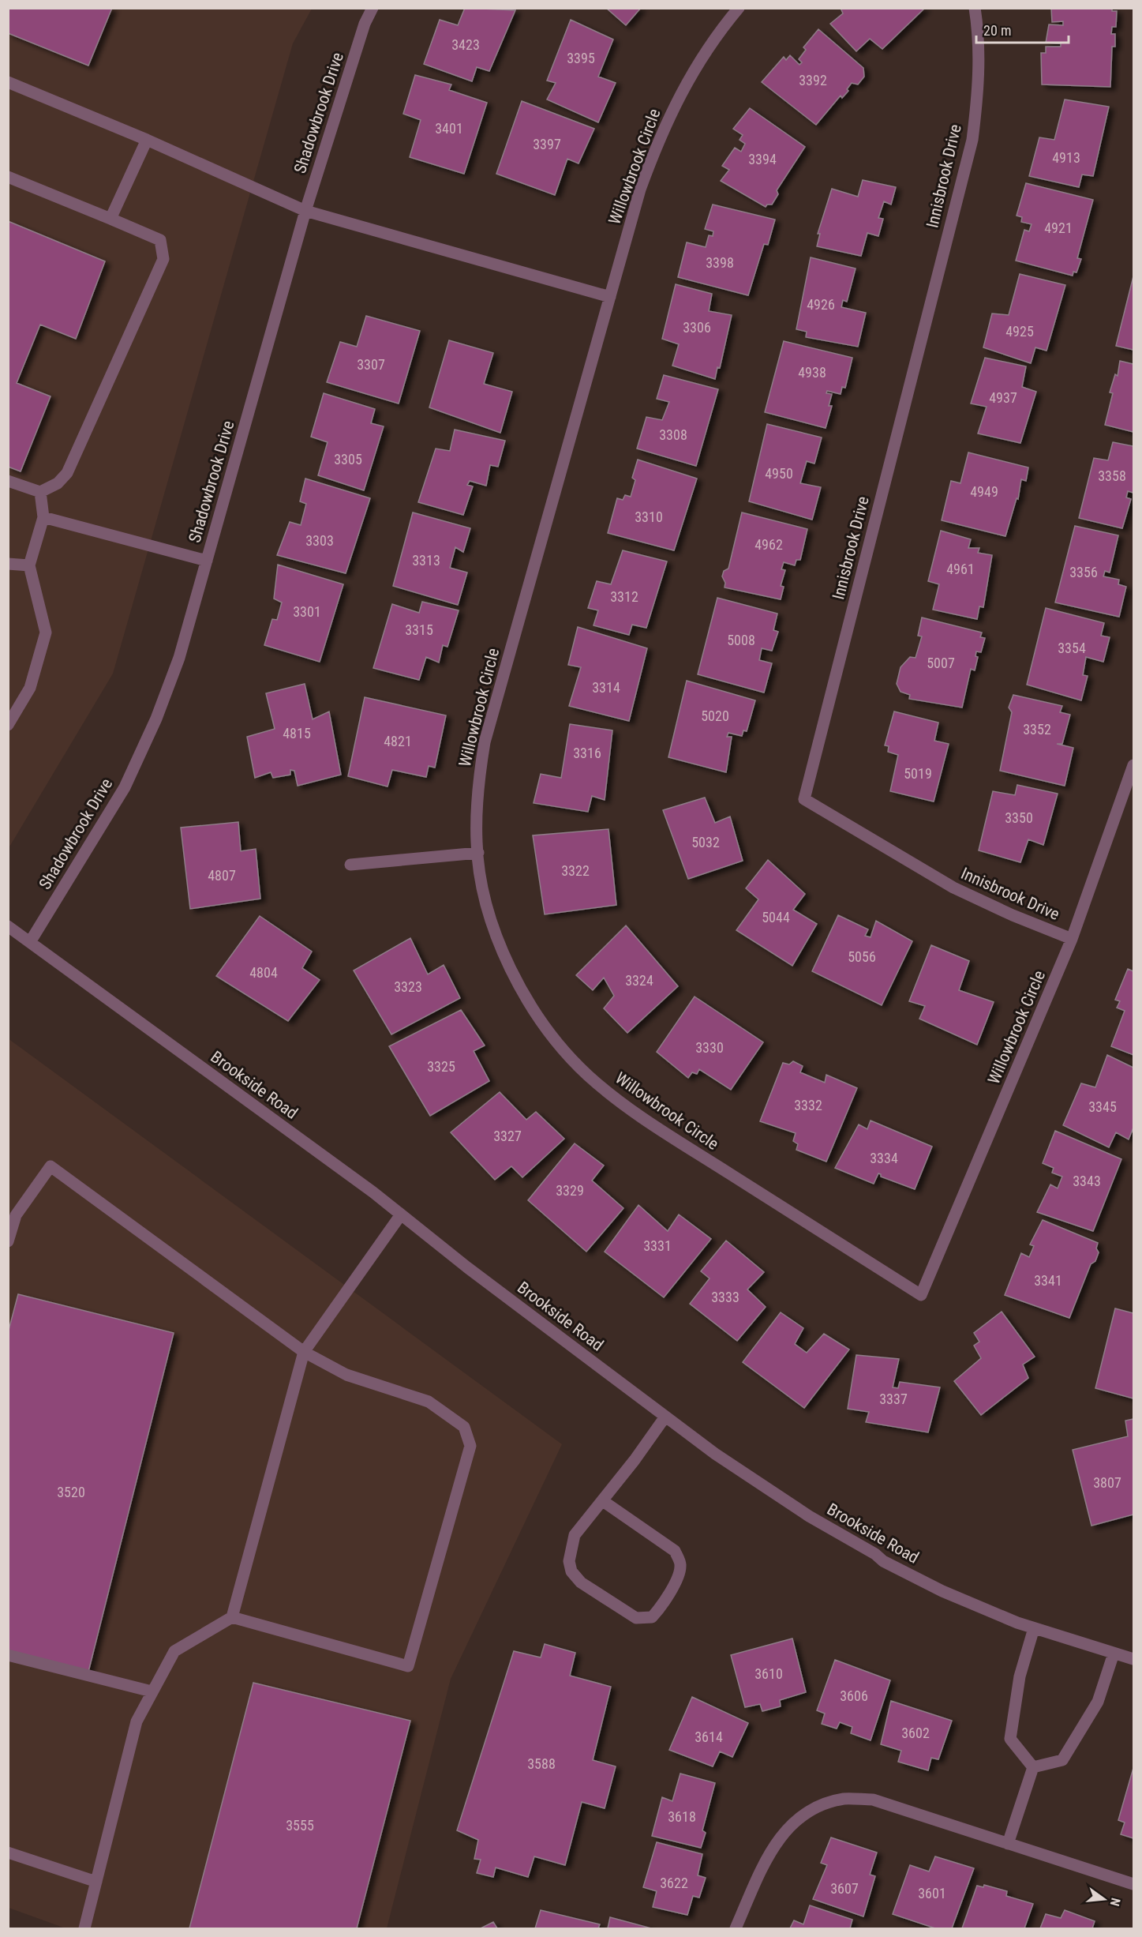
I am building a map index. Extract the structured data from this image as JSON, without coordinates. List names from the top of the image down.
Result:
{
  "streets": {
    "street": [
      "Shadowbrook Drive",
      "Willowbrook Circle",
      "Innisbrook Drive",
      "Brookside Road"
    ]
  },
  "crossings": [
    ["Shadowbrook Drive", "Brookside Road"],
    ["Willowbrook Circle", "Innisbrook Drive"]
  ],
  "house_numbers": [
    "3423",
    "3395",
    "3392",
    "3401",
    "3397",
    "4913",
    "3394",
    "4921",
    "3398",
    "4926",
    "3306",
    "4925",
    "3307",
    "4938",
    "4937",
    "3308",
    "3305",
    "4950",
    "3358",
    "4949",
    "3310",
    "3303",
    "4962",
    "3313",
    "4961",
    "3356",
    "3312",
    "3301",
    "3315",
    "5008",
    "3354",
    "5007",
    "3314",
    "5020",
    "3352",
    "4815",
    "4821",
    "3316",
    "5019",
    "3350",
    "5032",
    "3322",
    "4807",
    "5044",
    "5056",
    "4804",
    "3324",
    "3323",
    "3330",
    "3325",
    "3332",
    "3345",
    "3327",
    "3334",
    "3343",
    "3329",
    "3331",
    "3341",
    "3333",
    "3337",
    "3807",
    "3520",
    "3610",
    "3606",
    "3602",
    "3614",
    "3588",
    "3618",
    "3555",
    "3622",
    "3607",
    "3601"
  ],
  "scale_bar": "20 m",
  "north": "right"
}
